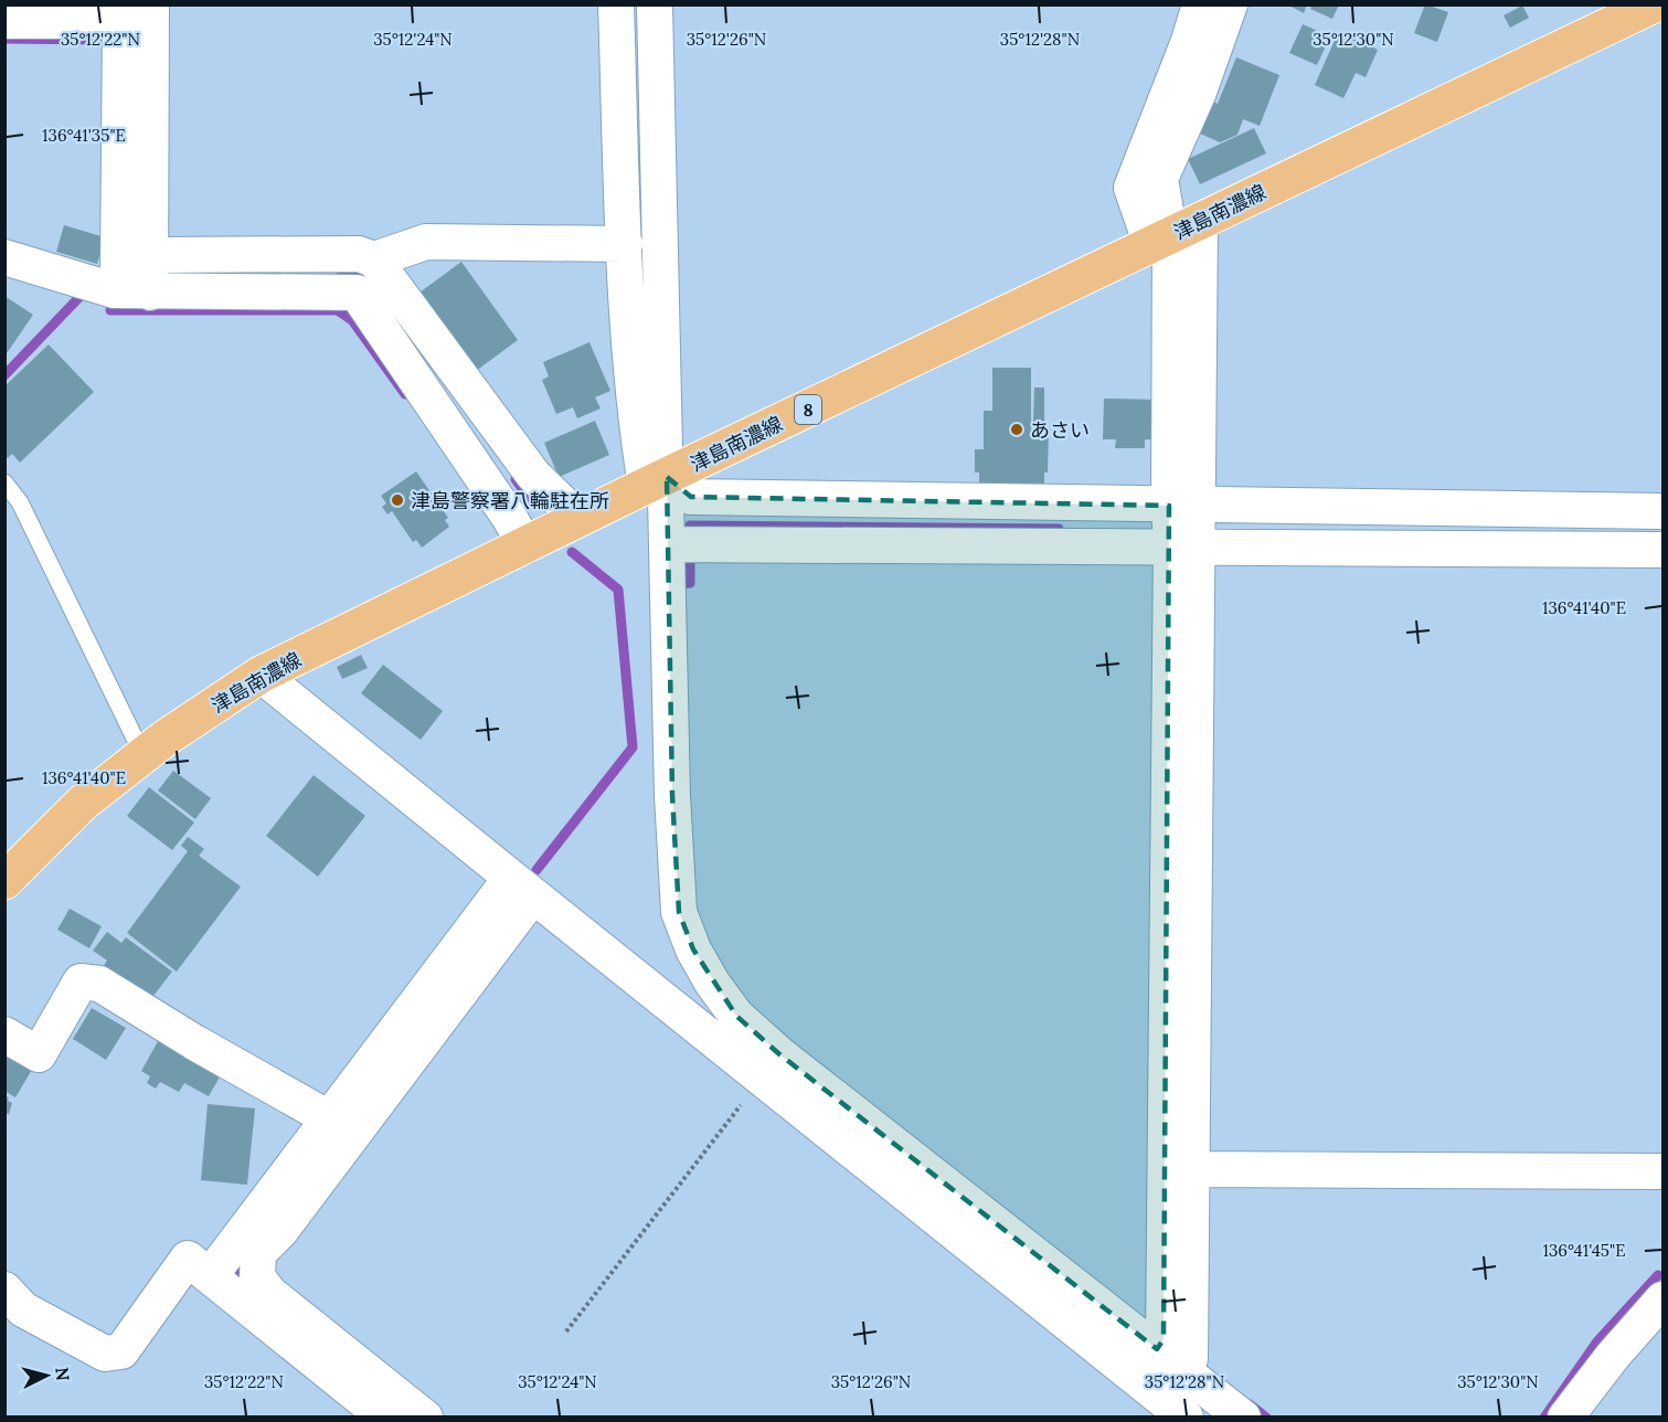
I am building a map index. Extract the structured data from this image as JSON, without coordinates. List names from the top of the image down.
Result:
{
  "streets": {
    "main road": ["津島南濃線", "8"]
  },
  "places": ["あさい", "津島警察署八輪駐在所"],
  "north": "right",
  "coordinates": [
    "35°12'22\"N",
    "35°12'24\"N",
    "35°12'26\"N",
    "35°12'28\"N",
    "35°12'30\"N",
    "136°41'35\"E",
    "136°41'40\"E",
    "136°41'45\"E"
  ]
}
